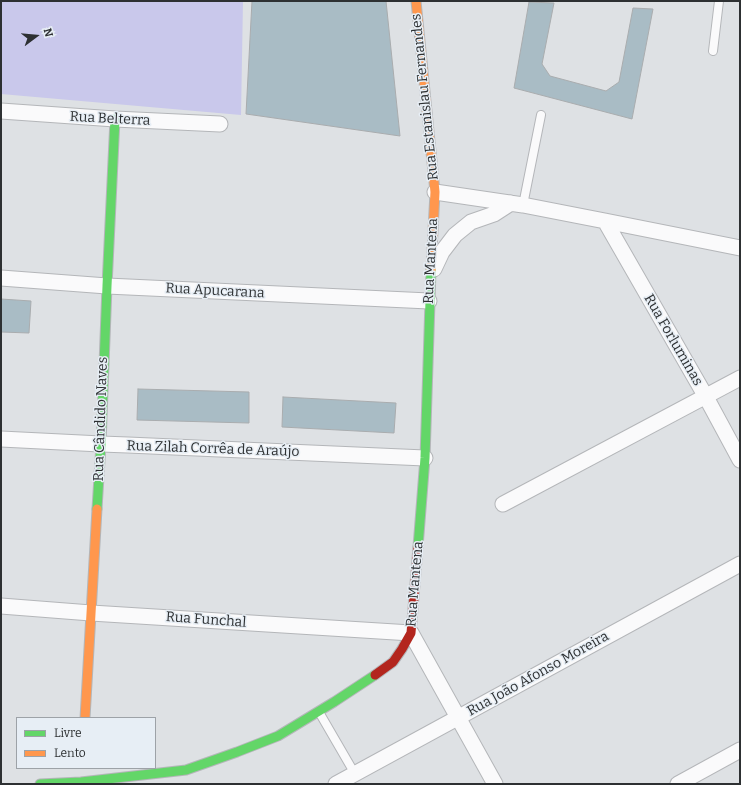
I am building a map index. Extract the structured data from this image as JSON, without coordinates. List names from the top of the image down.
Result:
{
  "streets": {
    "main road": ["Rua Estanislau Fernandes", "Rua Mantena", "Rua Cândido Naves"],
    "street": [
      "Rua Belterra",
      "Rua Apucarana",
      "Rua Forluminas",
      "Rua Zilah Corrêa de Araújo",
      "Rua Funchal",
      "Rua João Afonso Moreira"
    ]
  },
  "crossings": [
    ["Rua Estanislau Fernandes", "Rua Mantena"],
    ["Rua Belterra", "Rua Cândido Naves"],
    ["Rua Mantena", "Rua Apucarana"],
    ["Rua Mantena", "Rua Zilah Corrêa de Araújo"],
    ["Rua Mantena", "Rua Funchal"],
    ["Rua Apucarana", "Rua Cândido Naves"],
    ["Rua Cândido Naves", "Rua Zilah Corrêa de Araújo"],
    ["Rua Cândido Naves", "Rua Funchal"]
  ],
  "legend": ["Livre", "Lento"],
  "north": "right"
}
